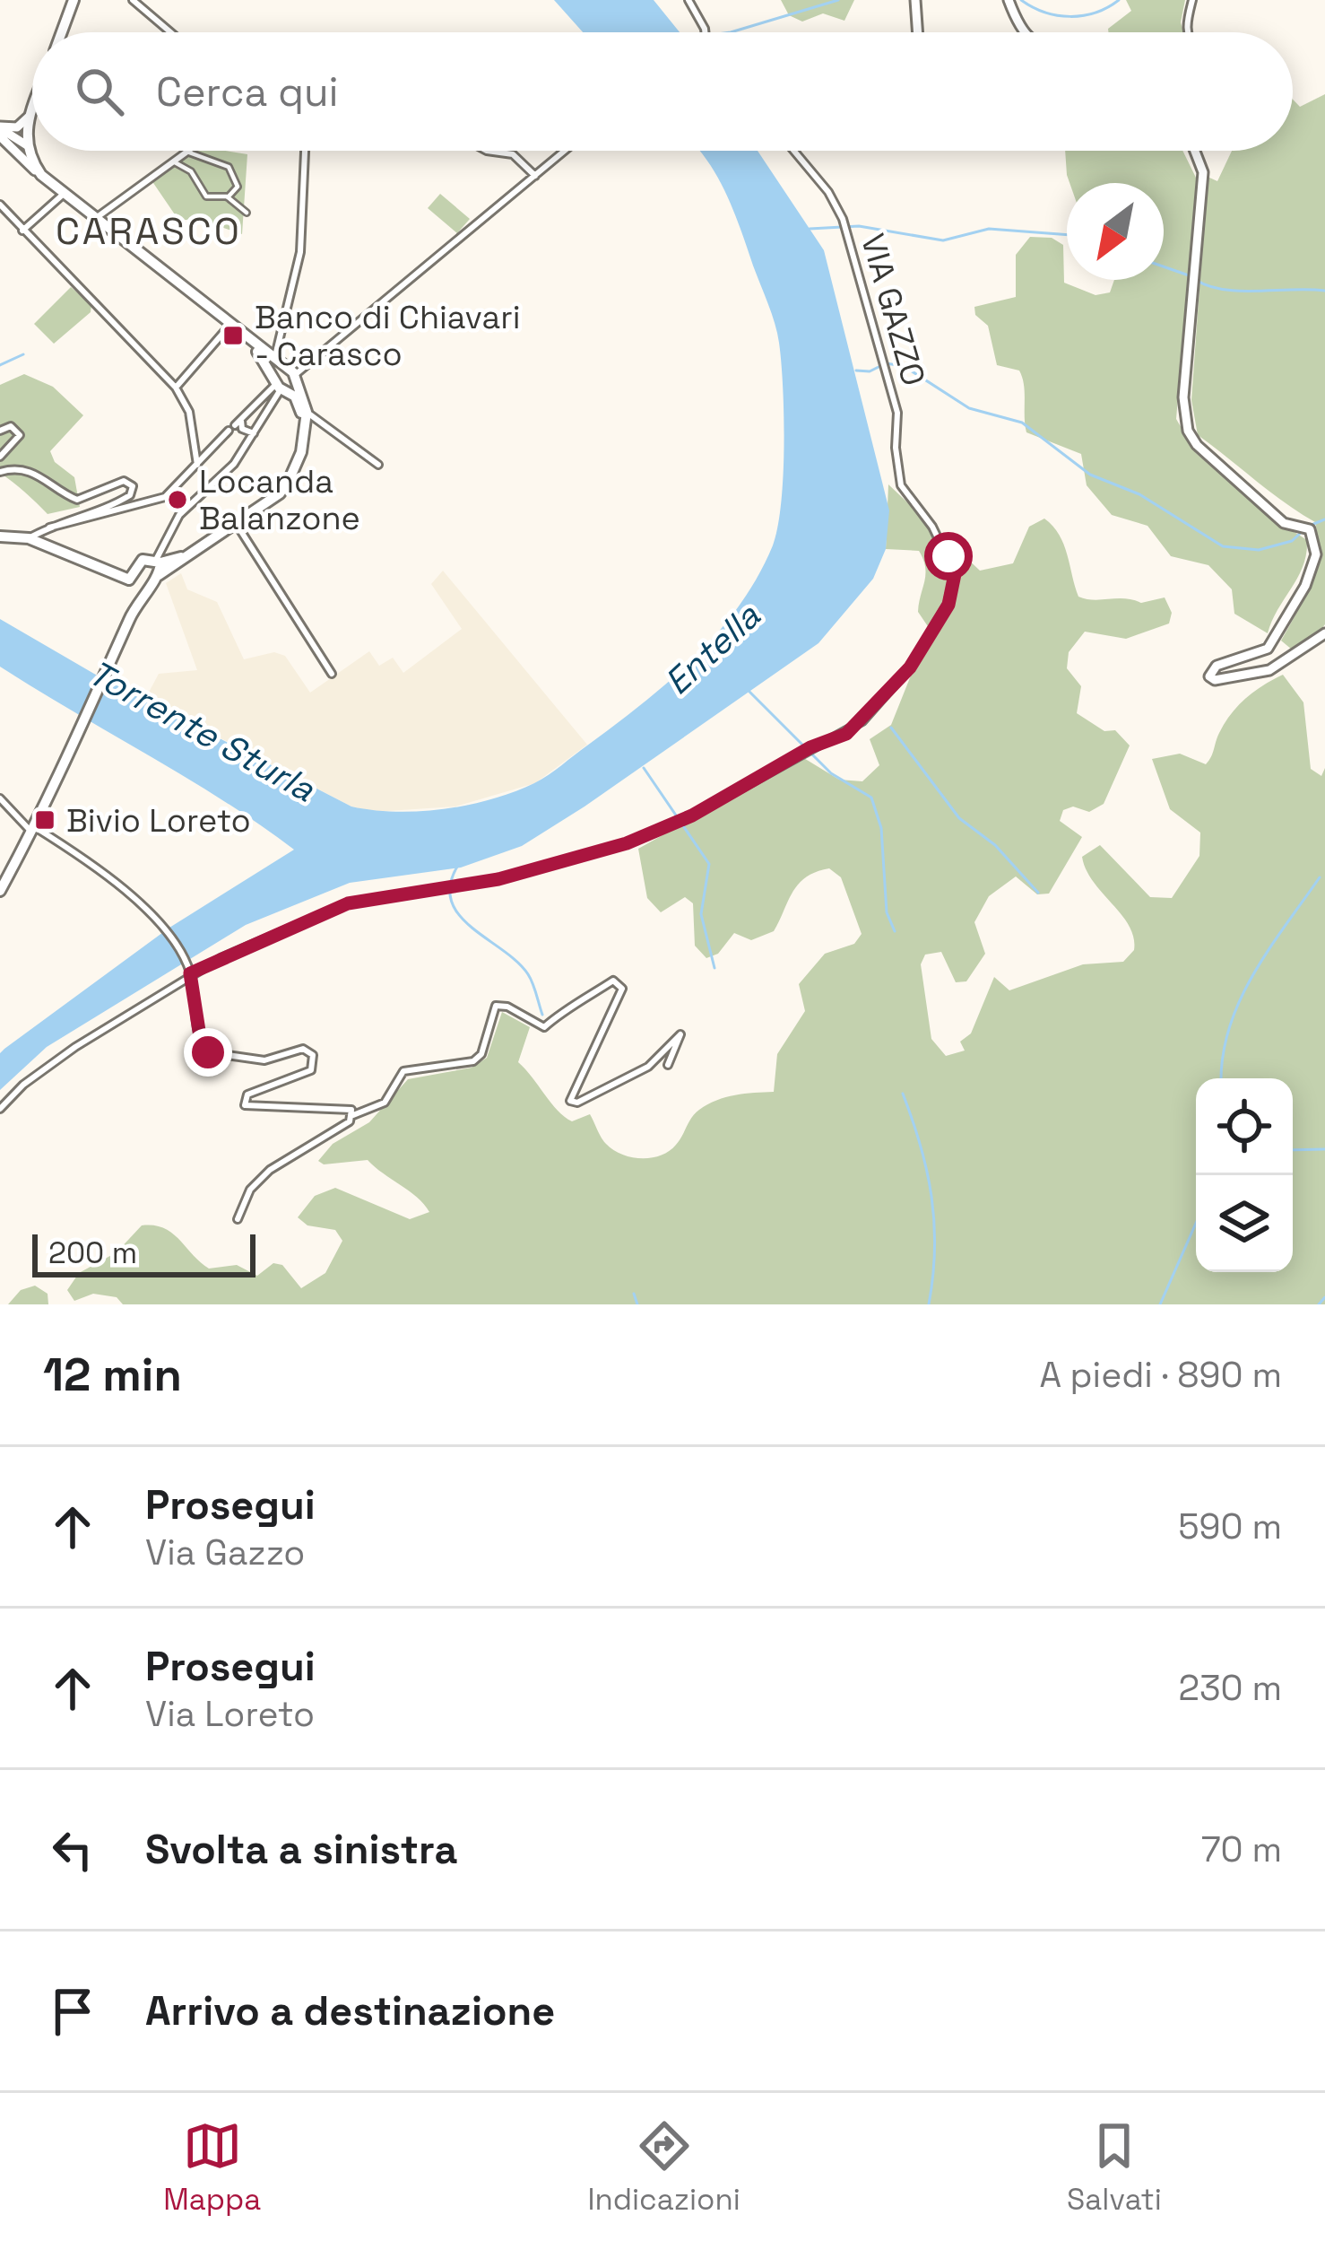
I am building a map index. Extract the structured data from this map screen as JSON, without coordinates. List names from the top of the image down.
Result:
{
  "streets": {
    "street": ["VIA GAZZO"]
  },
  "districts": ["CARASCO"],
  "water": ["Entella", "Torrente Sturla"],
  "places": {
    "transit": ["Banco di Chiavari - Carasco", "Bivio Loreto"],
    "other": ["Locanda Balanzone"]
  },
  "scale_bar": "200 m",
  "north": "bottom left",
  "page": {
    "search": "Cerca qui",
    "scale": "200 m",
    "heading": ["12 min", "A piedi · 890 m"],
    "list": [
      ["Prosegui", "Via Gazzo", "590 m"],
      ["Prosegui", "Via Loreto", "230 m"],
      ["Svolta a sinistra", "70 m"],
      "Arrivo a destinazione"
    ],
    "nav": ["Mappa", "Indicazioni", "Salvati"]
  }
}
